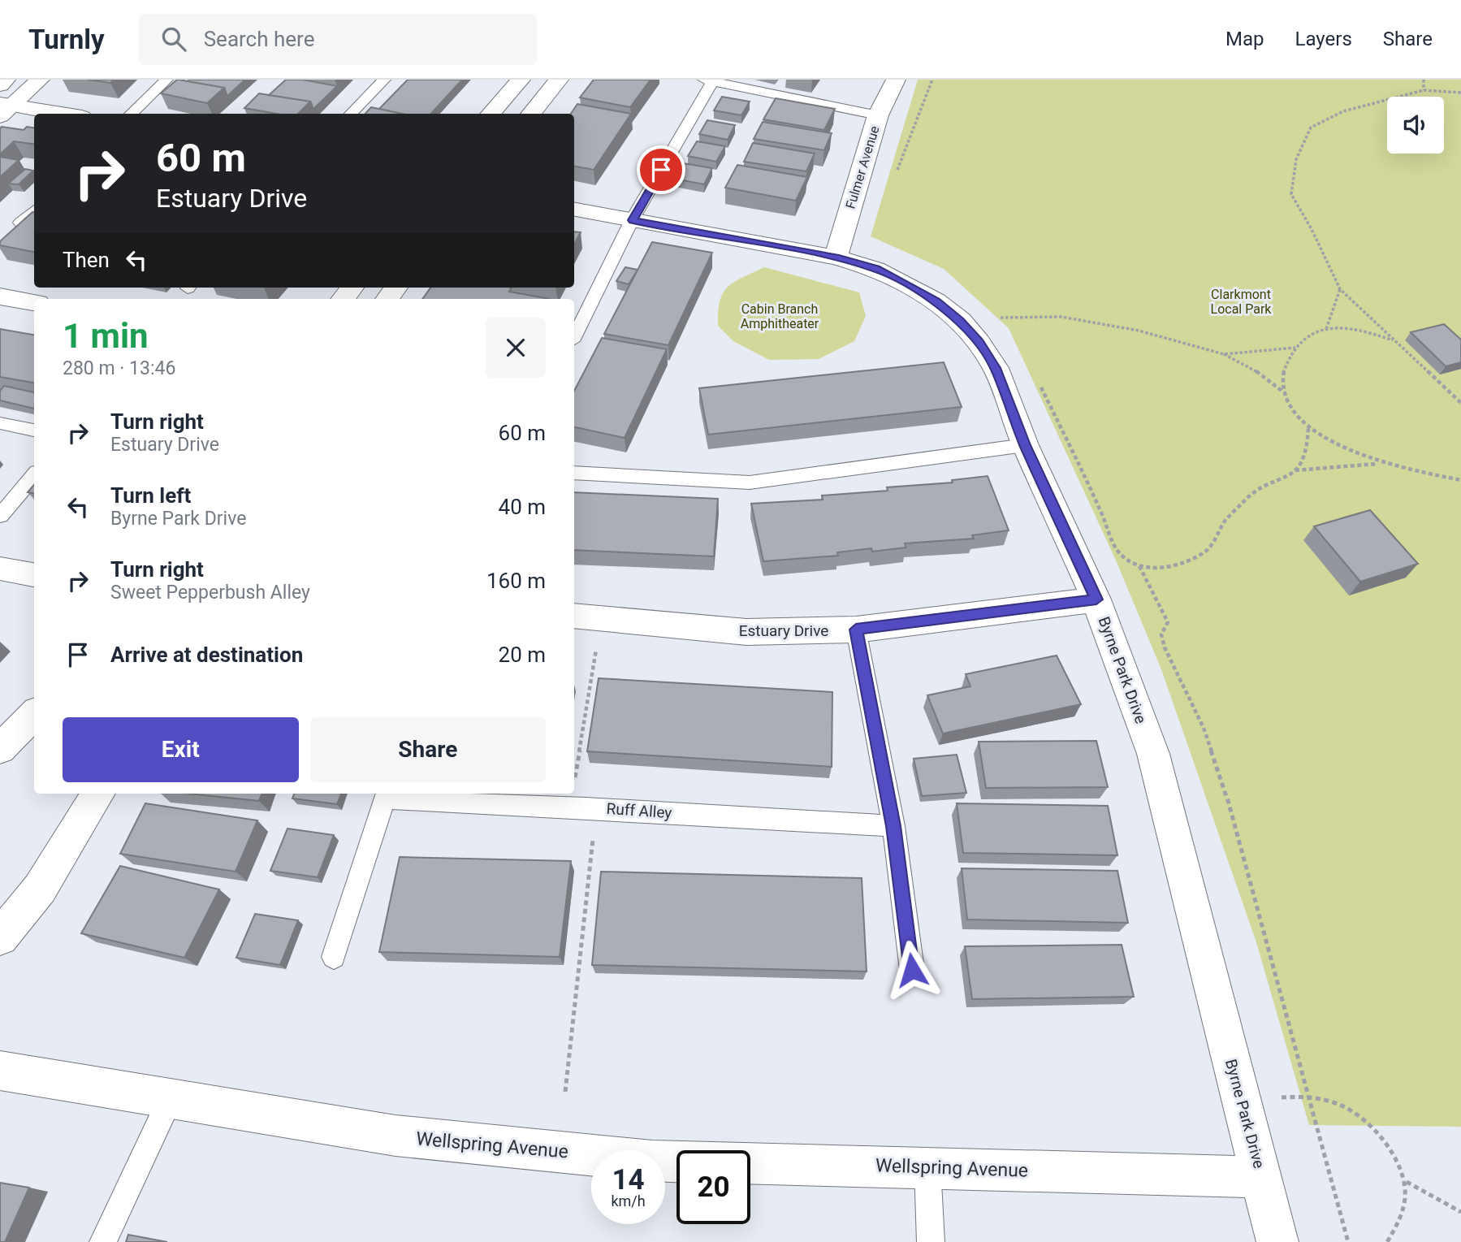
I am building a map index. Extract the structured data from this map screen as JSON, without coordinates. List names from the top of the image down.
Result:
{
  "streets": {
    "street": [
      "Fulmer Avenue",
      "Estuary Drive",
      "Byrne Park Drive",
      "Wellspring Avenue"
    ],
    "lane": ["Ruff Alley"]
  },
  "crossings": [
    ["Fulmer Avenue", "Byrne Park Drive"],
    ["Estuary Drive", "Byrne Park Drive"],
    ["Byrne Park Drive", "Wellspring Avenue"]
  ],
  "parks": ["Clarkmont Local Park", "Cabin Branch Amphitheater"],
  "page": {
    "header": "Turnly",
    "search": "Search here",
    "nav": ["Map", "Layers", "Share"],
    "turn": ["60 m", "Estuary Drive"],
    "then": "Then",
    "heading": ["1 min", "280 m · 13:46"],
    "list": [
      {
        "name": "Turn right",
        "note": "Estuary Drive",
        "value": "60 m"
      },
      {
        "name": "Turn left",
        "note": "Byrne Park Drive",
        "value": "40 m"
      },
      {
        "name": "Turn right",
        "note": "Sweet Pepperbush Alley",
        "value": "160 m"
      },
      {
        "name": "Arrive at destination",
        "value": "20 m"
      }
    ],
    "buttons": ["Exit", "Share"],
    "speed": "14 km/h",
    "limit": "20"
  }
}
